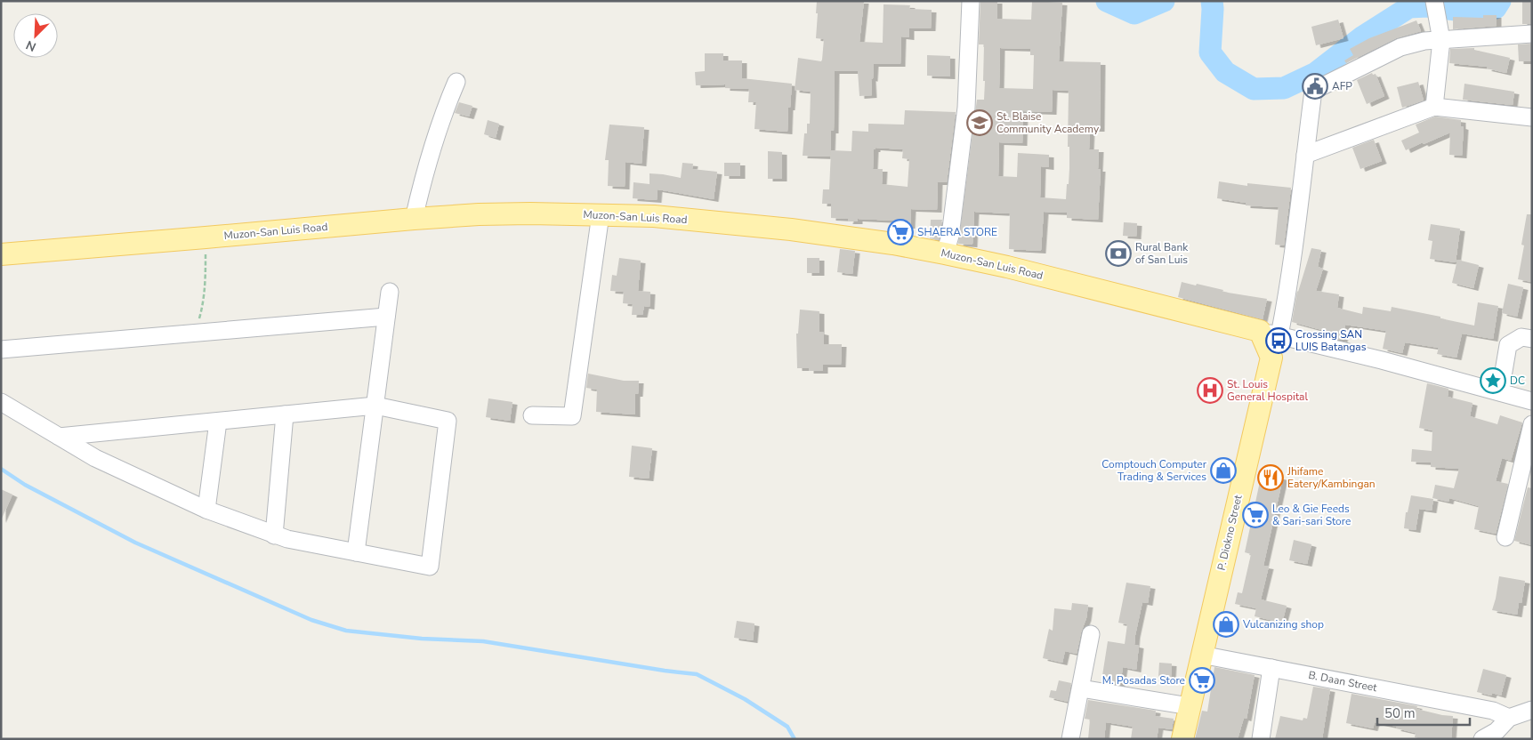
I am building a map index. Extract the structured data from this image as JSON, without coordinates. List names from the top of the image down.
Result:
{
  "streets": {
    "main road": ["Muzon-San Luis Road", "P. Diokno Street"],
    "street": ["B. Daan Street"]
  },
  "crossings": [
    ["P. Diokno Street", "B. Daan Street"]
  ],
  "places": {
    "public building": ["AFP"],
    "school or university": ["St. Blaise Community Academy"],
    "supermarket": ["SHAERA STORE", "Leo & Gie Feeds & Sari-sari Store", "M. Posadas Store"],
    "bank": ["Rural Bank of San Luis"],
    "bus stop": ["Crossing SAN LUIS Batangas"],
    "place": ["DC"],
    "hospital": ["St. Louis General Hospital"],
    "shop": ["Comptouch Computer Trading & Services", "Vulcanizing shop"],
    "restaurant": ["Jhifame Eatery/Kambingan"]
  },
  "scale_bar": "50 m",
  "north": "bottom left"
}
